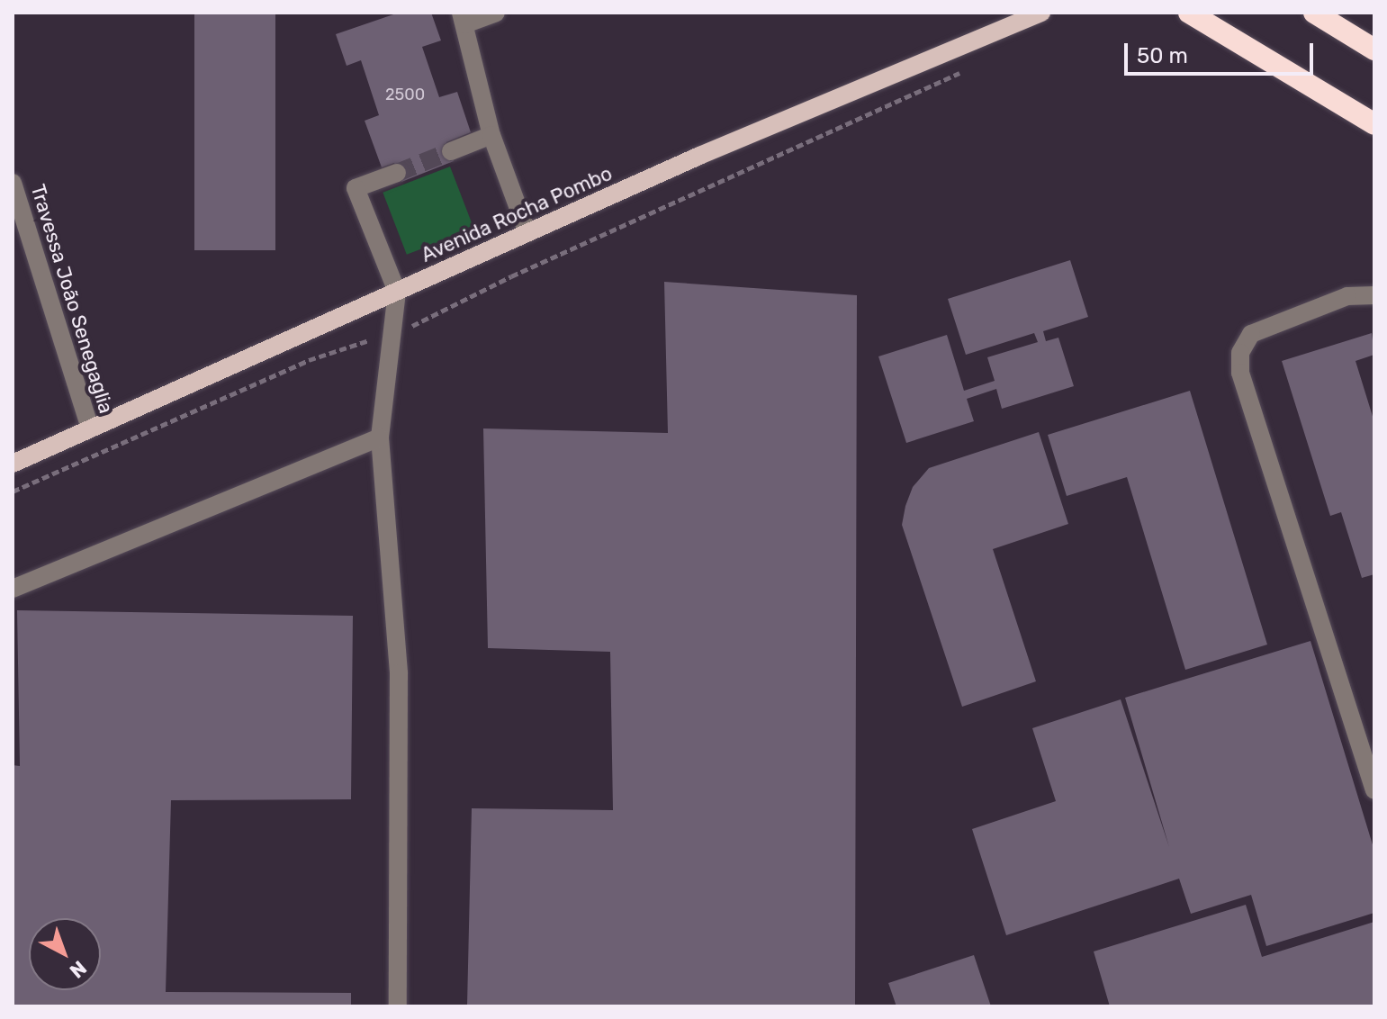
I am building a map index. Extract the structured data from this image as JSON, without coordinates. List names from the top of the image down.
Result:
{
  "streets": {
    "main road": ["Avenida Rocha Pombo"],
    "street": ["Travessa João Senegaglia"]
  },
  "crossings": [
    ["Avenida Rocha Pombo", "Travessa João Senegaglia"]
  ],
  "house_numbers": ["2500"],
  "scale_bar": "50 m",
  "north": "bottom right"
}
